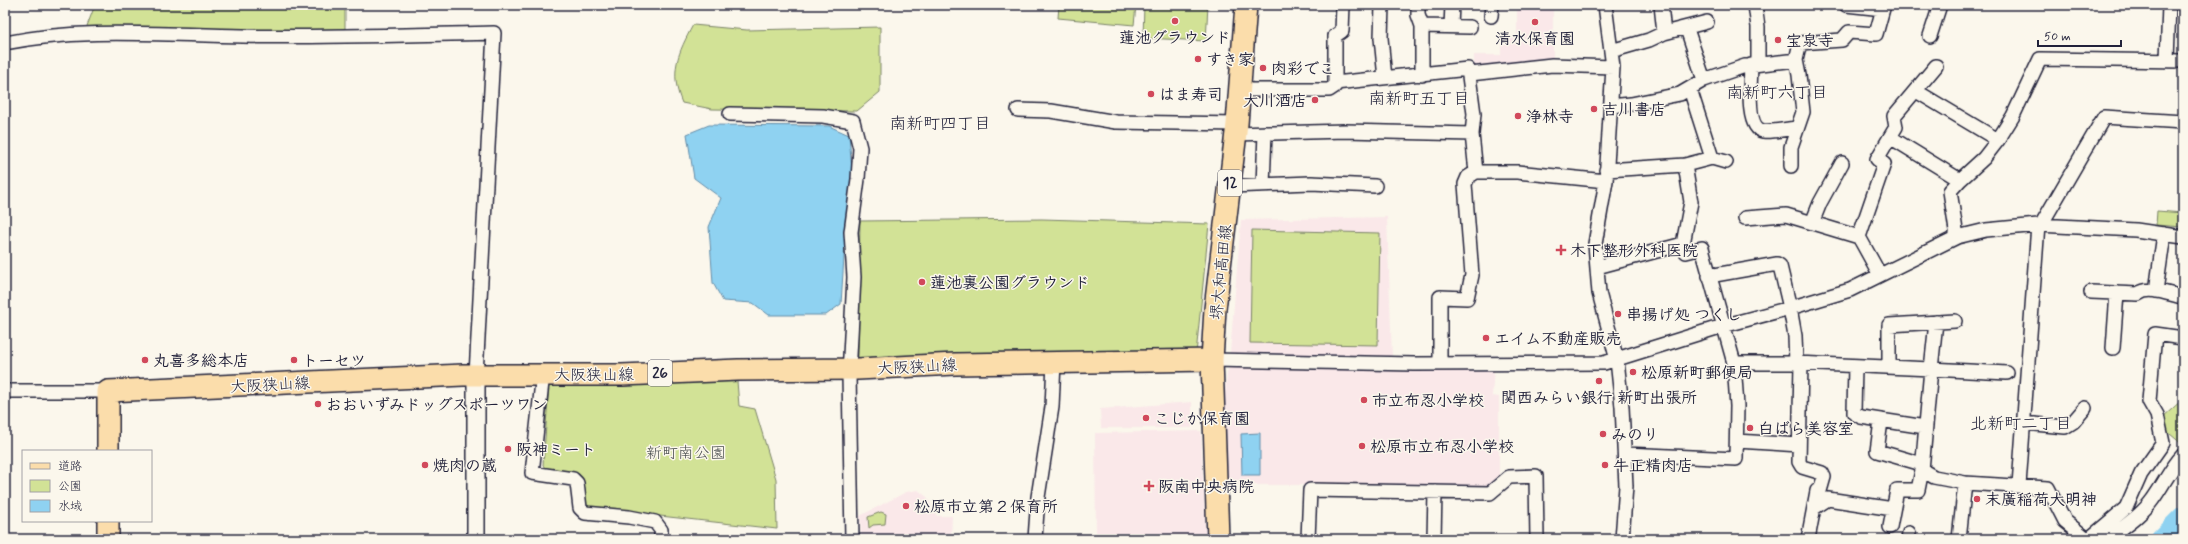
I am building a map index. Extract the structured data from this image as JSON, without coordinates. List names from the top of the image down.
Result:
{
  "streets": {
    "main road": [
      "12",
      "堺大和高田線",
      "大阪狭山線",
      "26"
    ]
  },
  "crossings": [
    ["堺大和高田線", "大阪狭山線"]
  ],
  "districts": [
    "南新町六丁目",
    "南新町五丁目",
    "南新町四丁目",
    "北新町二丁目"
  ],
  "parks": ["新町南公園"],
  "places": {
    "other": [
      "蓮池グラウンド",
      "清水保育園",
      "宝泉寺",
      "すき家",
      "肉彩でこ",
      "はま寿司",
      "大川酒店",
      "吉川書店",
      "浄林寺",
      "蓮池裏公園グラウンド",
      "串揚げ処 つくし",
      "エイム不動産販売",
      "丸喜多総本店",
      "トーセツ",
      "松原新町郵便局",
      "関西みらい銀行 新町出張所",
      "市立布忍小学校",
      "おおいずみドッグスポーツワン",
      "こじか保育園",
      "白ばら美容室",
      "みのり",
      "松原市立布忍小学校",
      "阪神ミート",
      "焼肉の蔵",
      "牛正精肉店",
      "末廣稲荷大明神",
      "松原市立第２保育所"
    ],
    "health": ["木下整形外科医院", "阪南中央病院"]
  },
  "legend": ["道路", "公園", "水域"],
  "scale_bar": "50 m"
}
